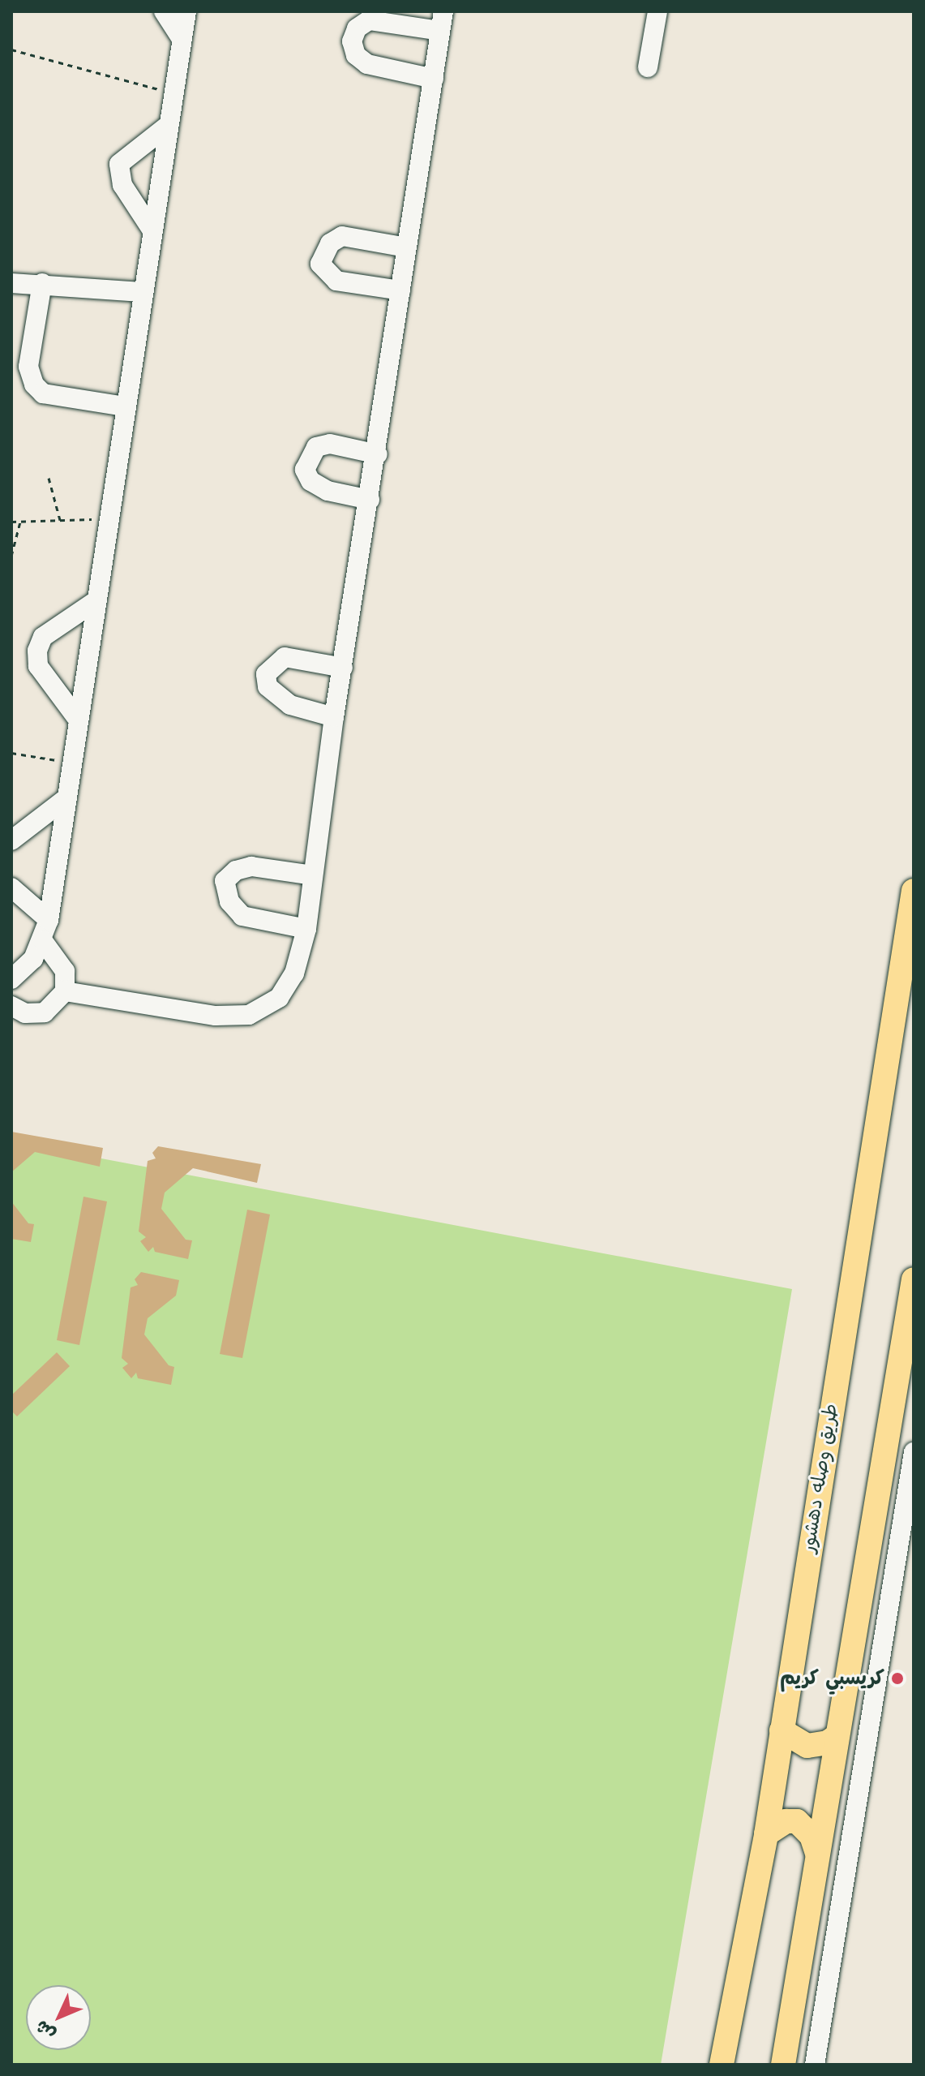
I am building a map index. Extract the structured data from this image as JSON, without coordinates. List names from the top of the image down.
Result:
{
  "streets": {
    "main road": ["طريق وصله دهشور"]
  },
  "places": ["كريسبي كريم"],
  "north": "bottom left"
}
